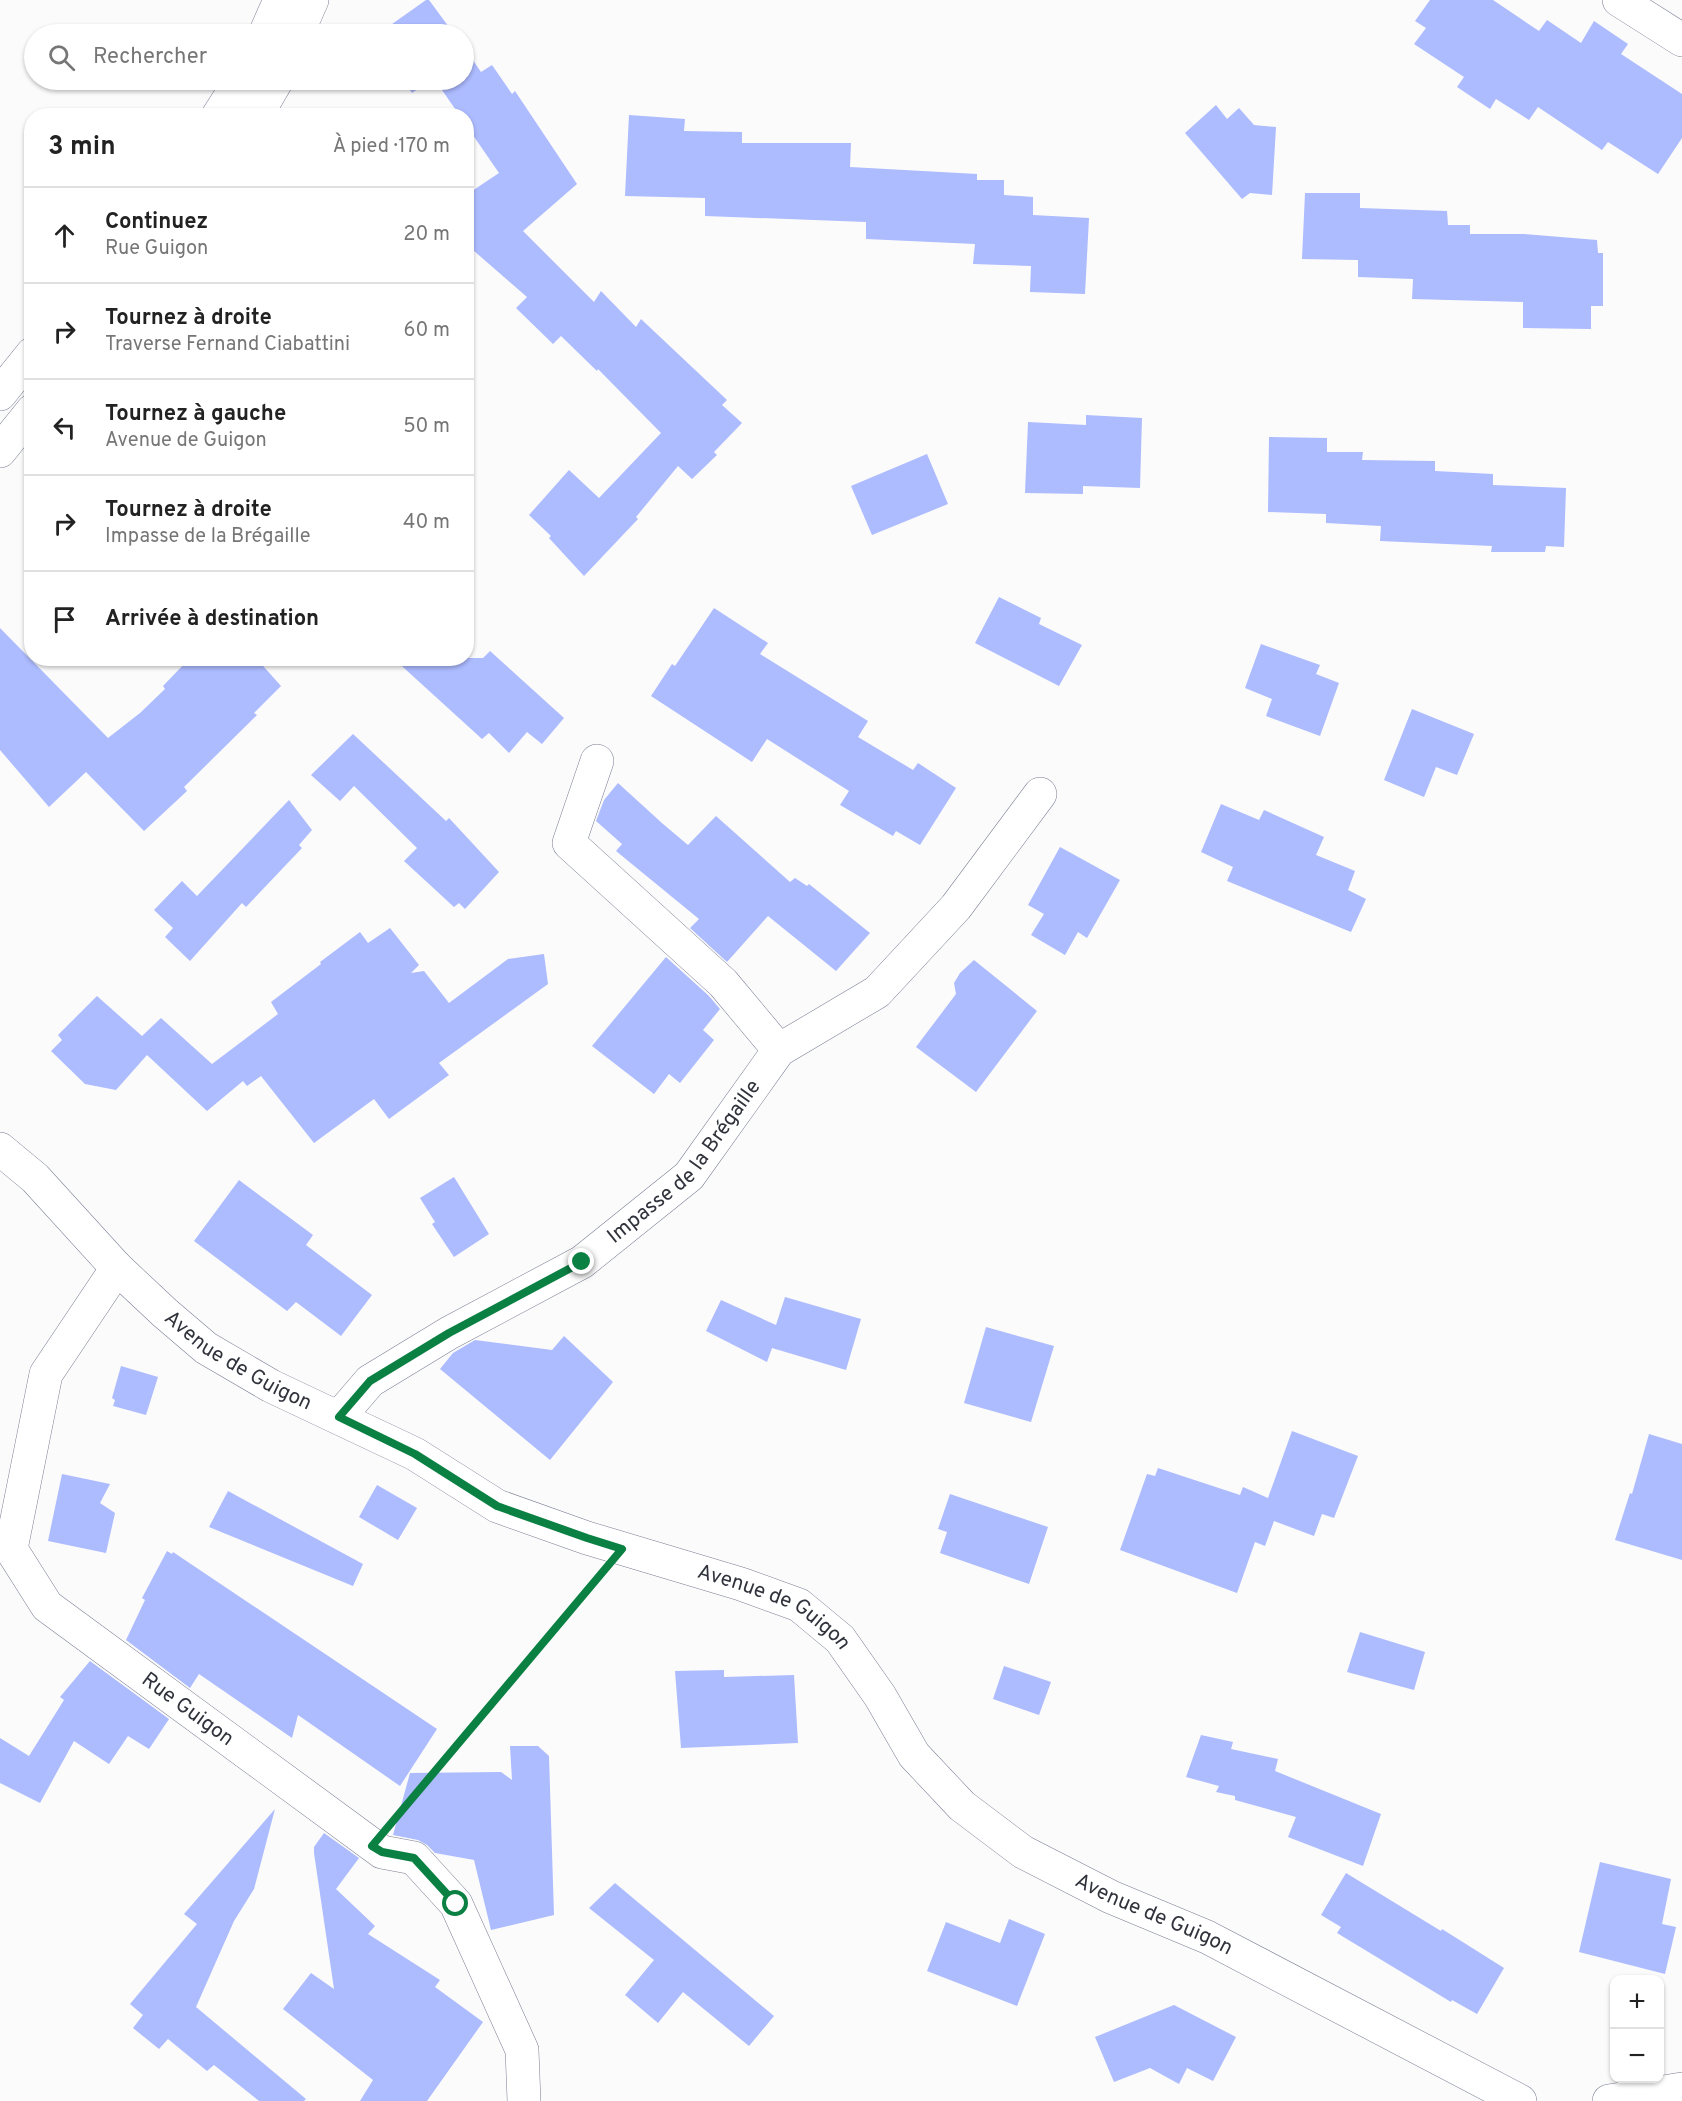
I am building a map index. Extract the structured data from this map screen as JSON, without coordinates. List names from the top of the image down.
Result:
{
  "streets": {
    "street": ["Impasse de la Brégaille", "Avenue de Guigon", "Rue Guigon"]
  },
  "crossings": [
    ["Impasse de la Brégaille", "Avenue de Guigon"],
    ["Avenue de Guigon", "Rue Guigon"]
  ],
  "page": {
    "search": "Rechercher",
    "heading": ["3 min", "À pied · 170 m"],
    "list": [
      ["Continuez", "Rue Guigon", "20 m"],
      ["Tournez à droite", "Traverse Fernand Ciabattini", "60 m"],
      ["Tournez à gauche", "Avenue de Guigon", "50 m"],
      ["Tournez à droite", "Impasse de la Brégaille", "40 m"],
      "Arrivée à destination"
    ],
    "map_buttons": ["+", "−"]
  }
}
